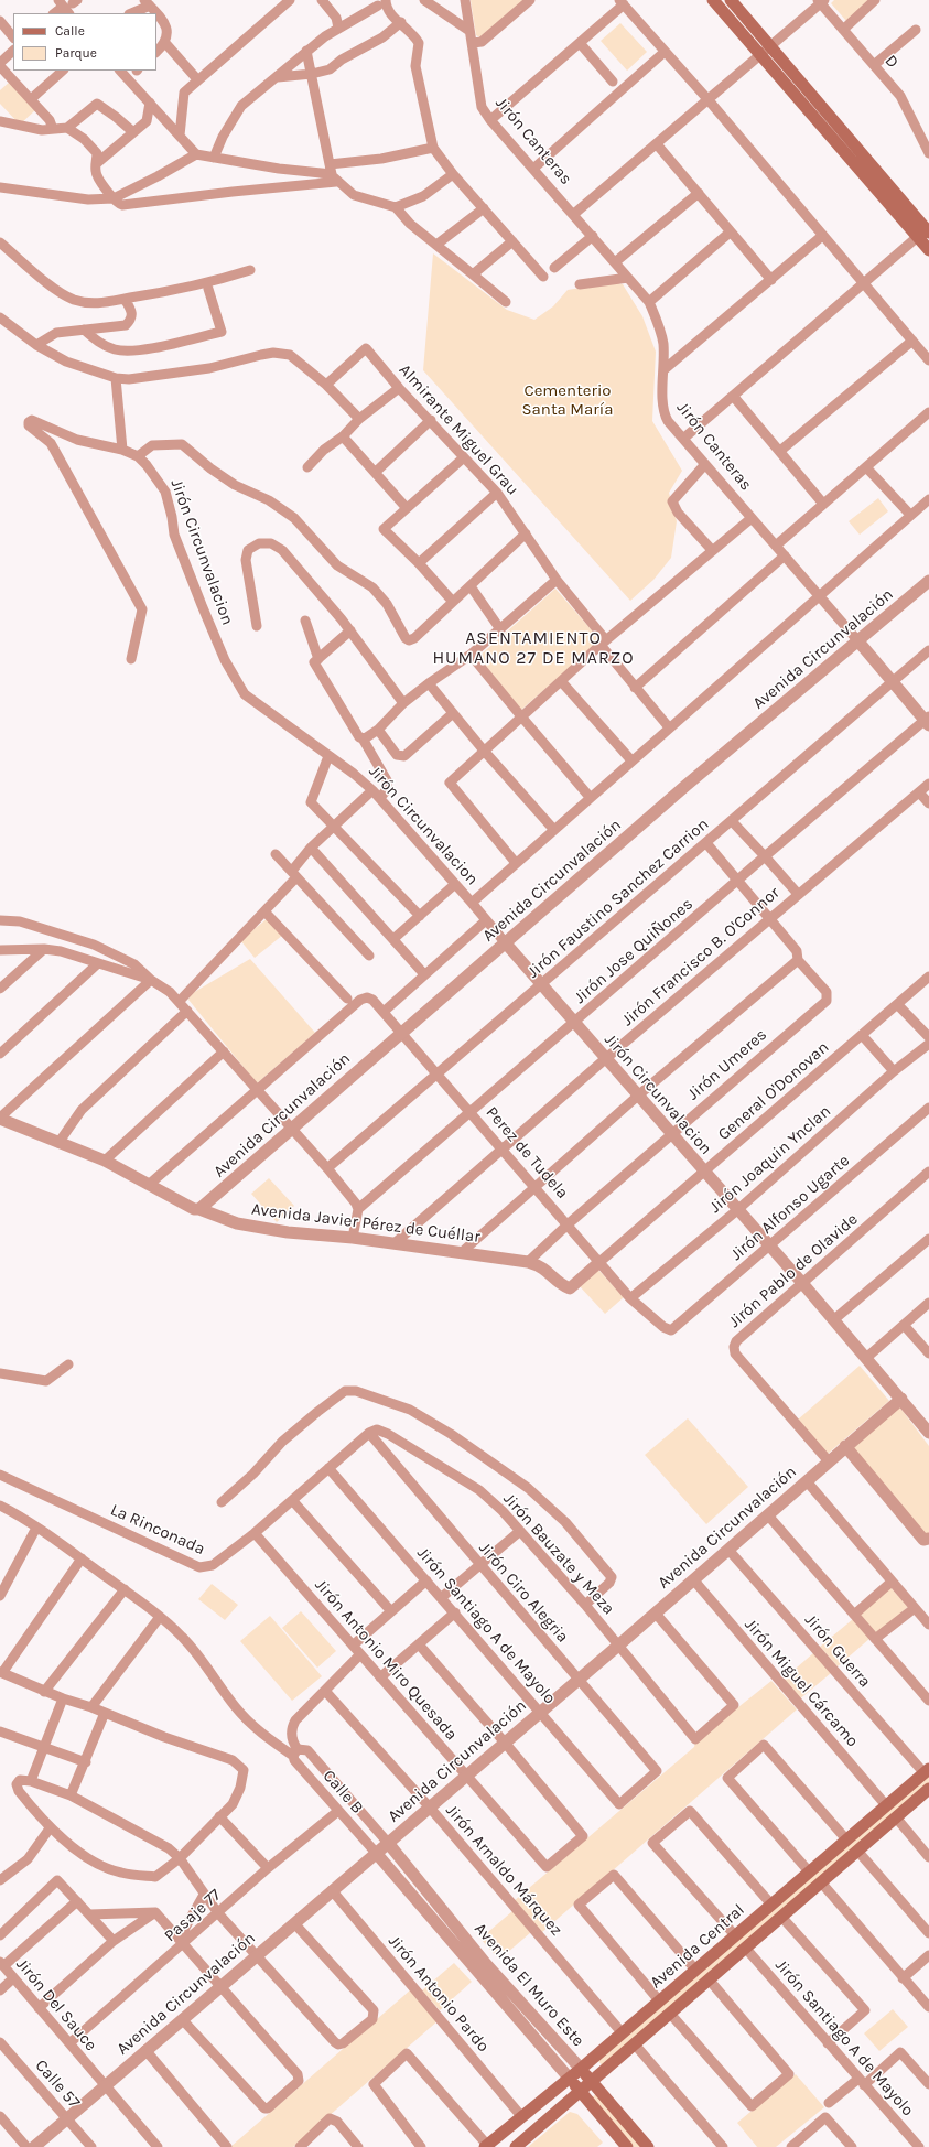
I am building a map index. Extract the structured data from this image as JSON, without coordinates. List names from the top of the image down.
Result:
{
  "streets": {
    "main road": ["Avenida Central", "Avenida El Muro Este"],
    "street": [
      "D",
      "Jirón Canteras",
      "Almirante Miguel Grau",
      "Jirón Circunvalacion",
      "Avenida Circunvalación",
      "Jirón Faustino Sanchez Carrion",
      "Jirón Jose QuiÑones",
      "Jirón Francisco B. O'Connor",
      "Jirón Umeres",
      "General O'Donovan",
      "Perez de Tudela",
      "Jirón Joaquin Ynclan",
      "Jirón Alfonso Ugarte",
      "Avenida Javier Pérez de Cuéllar",
      "Jirón Pablo de Olavide",
      "La Rinconada",
      "Jirón Bauzate y Meza",
      "Jirón Ciro Alegria",
      "Jirón Santiago A de Mayolo",
      "Jirón Guerra",
      "Jirón Antonio Miro Quesada",
      "Jirón Miguel Cárcamo",
      "Calle B",
      "Jirón Arnaldo Márquez",
      "Pasaje 77",
      "Jirón Antonio Pardo",
      "Jirón Del Sauce",
      "Calle 57"
    ]
  },
  "crossings": [
    ["Jirón Canteras", "Avenida Circunvalación"],
    ["Jirón Canteras", "Jirón Faustino Sanchez Carrion"],
    ["Jirón Canteras", "Jirón Jose QuiÑones"],
    ["Jirón Circunvalacion", "Avenida Circunvalación"],
    ["Jirón Circunvalacion", "Jirón Faustino Sanchez Carrion"],
    ["Jirón Circunvalacion", "Jirón Jose QuiÑones"],
    ["Jirón Circunvalacion", "Jirón Francisco B. O'Connor"],
    ["Jirón Circunvalacion", "Jirón Umeres"],
    ["Jirón Circunvalacion", "General O'Donovan"],
    ["Jirón Circunvalacion", "Jirón Joaquin Ynclan"],
    ["Jirón Circunvalacion", "Jirón Alfonso Ugarte"],
    ["Jirón Circunvalacion", "Jirón Pablo de Olavide"],
    ["Avenida Circunvalación", "Perez de Tudela"],
    ["Avenida Circunvalación", "Avenida Javier Pérez de Cuéllar"],
    ["Avenida Circunvalación", "Jirón Pablo de Olavide"],
    ["Avenida Circunvalación", "Jirón Bauzate y Meza"],
    ["Avenida Circunvalación", "Jirón Ciro Alegria"],
    ["Avenida Circunvalación", "Jirón Santiago A de Mayolo"],
    ["Avenida Circunvalación", "Jirón Guerra"],
    ["Avenida Circunvalación", "Jirón Antonio Miro Quesada"],
    ["Avenida Circunvalación", "Jirón Miguel Cárcamo"],
    ["Avenida Circunvalación", "Calle B"],
    ["Avenida Circunvalación", "Jirón Arnaldo Márquez"],
    ["Avenida Circunvalación", "Avenida El Muro Este"],
    ["Avenida Circunvalación", "Jirón Antonio Pardo"],
    ["Avenida Circunvalación", "Jirón Del Sauce"],
    ["Avenida Circunvalación", "Calle 57"],
    ["Jirón Faustino Sanchez Carrion", "Perez de Tudela"],
    ["Jirón Jose QuiÑones", "Perez de Tudela"],
    ["Jirón Francisco B. O'Connor", "Perez de Tudela"],
    ["Jirón Francisco B. O'Connor", "Avenida Javier Pérez de Cuéllar"],
    ["Jirón Umeres", "Perez de Tudela"],
    ["Jirón Umeres", "Avenida Javier Pérez de Cuéllar"],
    ["General O'Donovan", "Perez de Tudela"],
    ["General O'Donovan", "Avenida Javier Pérez de Cuéllar"],
    ["Perez de Tudela", "Jirón Joaquin Ynclan"],
    ["Perez de Tudela", "Jirón Alfonso Ugarte"],
    ["Perez de Tudela", "Avenida Javier Pérez de Cuéllar"],
    ["La Rinconada", "Jirón Bauzate y Meza"],
    ["La Rinconada", "Jirón Ciro Alegria"],
    ["La Rinconada", "Jirón Santiago A de Mayolo"],
    ["La Rinconada", "Jirón Antonio Miro Quesada"],
    ["Jirón Bauzate y Meza", "Jirón Ciro Alegria"],
    ["Jirón Ciro Alegria", "Jirón Santiago A de Mayolo"],
    ["Jirón Santiago A de Mayolo", "Avenida Central"],
    ["Jirón Guerra", "Avenida Central"],
    ["Jirón Antonio Miro Quesada", "Calle B"],
    ["Jirón Miguel Cárcamo", "Avenida Central"],
    ["Calle B", "Jirón Arnaldo Márquez"],
    ["Calle B", "Pasaje 77"],
    ["Calle B", "Avenida El Muro Este"],
    ["Jirón Arnaldo Márquez", "Avenida Central"],
    ["Pasaje 77", "Jirón Del Sauce"],
    ["Avenida Central", "Avenida El Muro Este"],
    ["Avenida Central", "Jirón Antonio Pardo"]
  ],
  "districts": ["ASENTAMIENTO HUMANO 27 DE MARZO"],
  "parks": ["Cementerio Santa María"],
  "legend": ["Calle", "Parque"]
}
